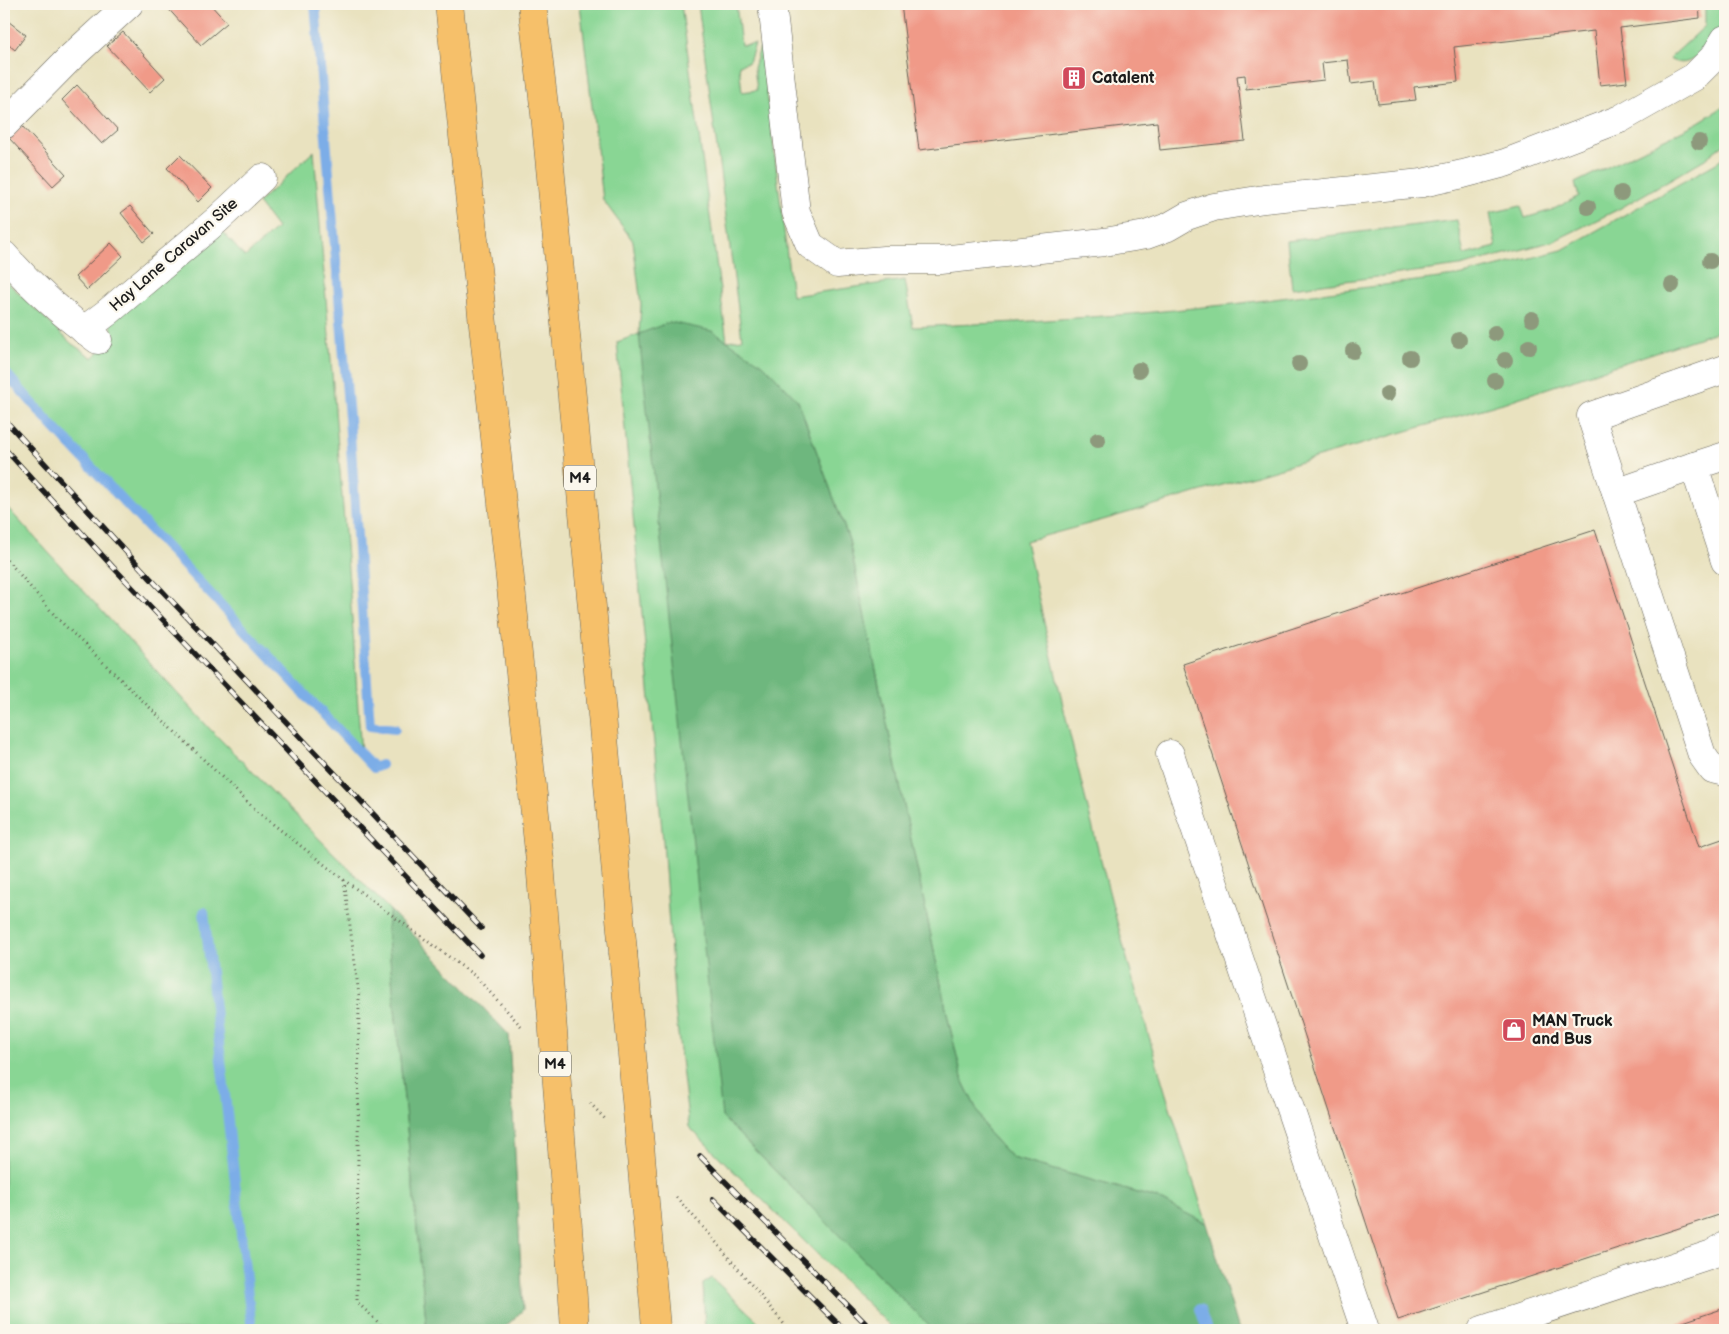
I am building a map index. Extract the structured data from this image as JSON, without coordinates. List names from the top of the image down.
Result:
{
  "streets": {
    "highway": ["M4"],
    "street": ["Hay Lane Caravan Site"]
  },
  "places": {
    "building": ["Catalent"],
    "shop": ["MAN Truck and Bus"]
  }
}
